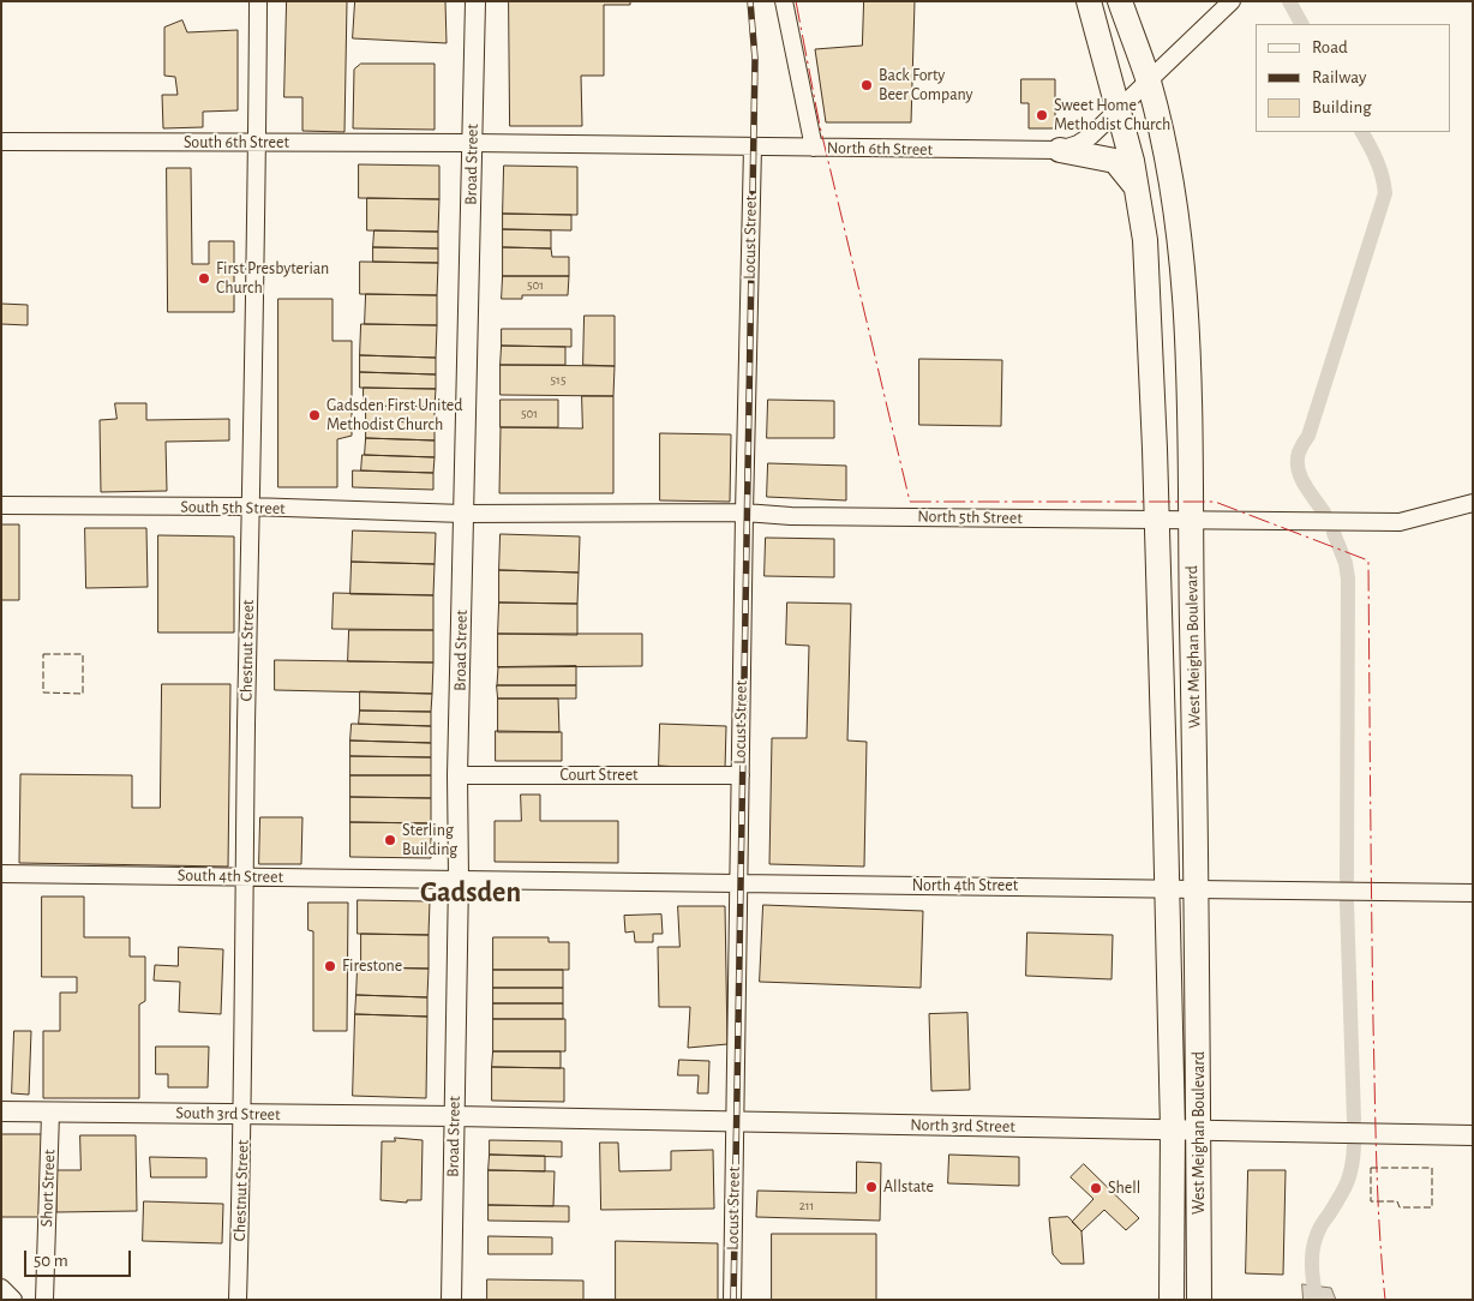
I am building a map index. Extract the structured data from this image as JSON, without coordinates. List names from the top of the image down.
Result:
{
  "streets": {
    "highway": ["West Meighan Boulevard"],
    "main road": ["Broad Street", "South 3rd Street", "North 3rd Street"],
    "street": [
      "South 6th Street",
      "North 6th Street",
      "Locust Street",
      "South 5th Street",
      "North 5th Street",
      "Chestnut Street",
      "Court Street",
      "South 4th Street",
      "North 4th Street",
      "Short Street"
    ]
  },
  "crossings": [
    ["South 6th Street", "North 6th Street"],
    ["South 6th Street", "Broad Street"],
    ["South 6th Street", "Chestnut Street"],
    ["North 6th Street", "Broad Street"],
    ["North 6th Street", "Locust Street"],
    ["North 6th Street", "West Meighan Boulevard"],
    ["Broad Street", "South 5th Street"],
    ["Broad Street", "North 5th Street"],
    ["Broad Street", "Court Street"],
    ["Broad Street", "South 4th Street"],
    ["Broad Street", "North 4th Street"],
    ["Broad Street", "South 3rd Street"],
    ["Broad Street", "North 3rd Street"],
    ["Locust Street", "North 5th Street"],
    ["Locust Street", "Court Street"],
    ["Locust Street", "North 4th Street"],
    ["Locust Street", "North 3rd Street"],
    ["South 5th Street", "North 5th Street"],
    ["South 5th Street", "Chestnut Street"],
    ["North 5th Street", "West Meighan Boulevard"],
    ["West Meighan Boulevard", "North 4th Street"],
    ["West Meighan Boulevard", "North 3rd Street"],
    ["Chestnut Street", "South 4th Street"],
    ["Chestnut Street", "South 3rd Street"],
    ["South 4th Street", "North 4th Street"],
    ["South 3rd Street", "North 3rd Street"],
    ["South 3rd Street", "Short Street"]
  ],
  "districts": ["Gadsden"],
  "places": [
    "Back Forty Beer Company",
    "Sweet Home Methodist Church",
    "First Presbyterian Church",
    "Gadsden First United Methodist Church",
    "Sterling Building",
    "Firestone",
    "Allstate",
    "Shell"
  ],
  "house_numbers": [
    "501",
    "515",
    "501",
    "211"
  ],
  "legend": ["Road", "Railway", "Building"],
  "scale_bar": "50 m"
}
